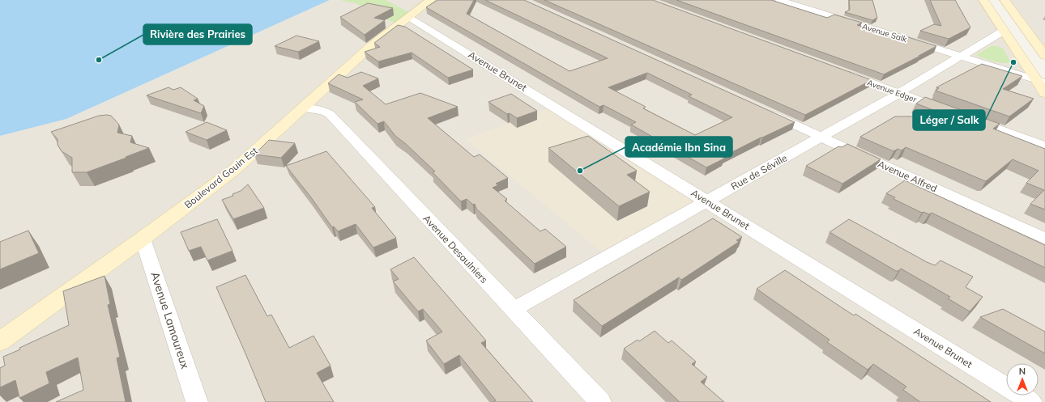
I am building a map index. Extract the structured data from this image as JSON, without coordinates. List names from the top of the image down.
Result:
{
  "streets": {
    "street": [
      "Avenue Salk",
      "Avenue Brunet",
      "Avenue Edger",
      "Rue de Séville",
      "Avenue Alfred",
      "Boulevard Gouin Est",
      "Avenue Desaulniers",
      "Avenue Lamoureux"
    ]
  },
  "crossings": [
    ["Avenue Salk", "Rue de Séville"],
    ["Avenue Brunet", "Rue de Séville"],
    ["Avenue Brunet", "Boulevard Gouin Est"],
    ["Avenue Edger", "Rue de Séville"],
    ["Rue de Séville", "Avenue Alfred"],
    ["Rue de Séville", "Avenue Desaulniers"],
    ["Boulevard Gouin Est", "Avenue Desaulniers"],
    ["Boulevard Gouin Est", "Avenue Lamoureux"]
  ],
  "places": ["Rivière des Prairies", "Léger / Salk", "Académie Ibn Sina"],
  "north": "top"
}
